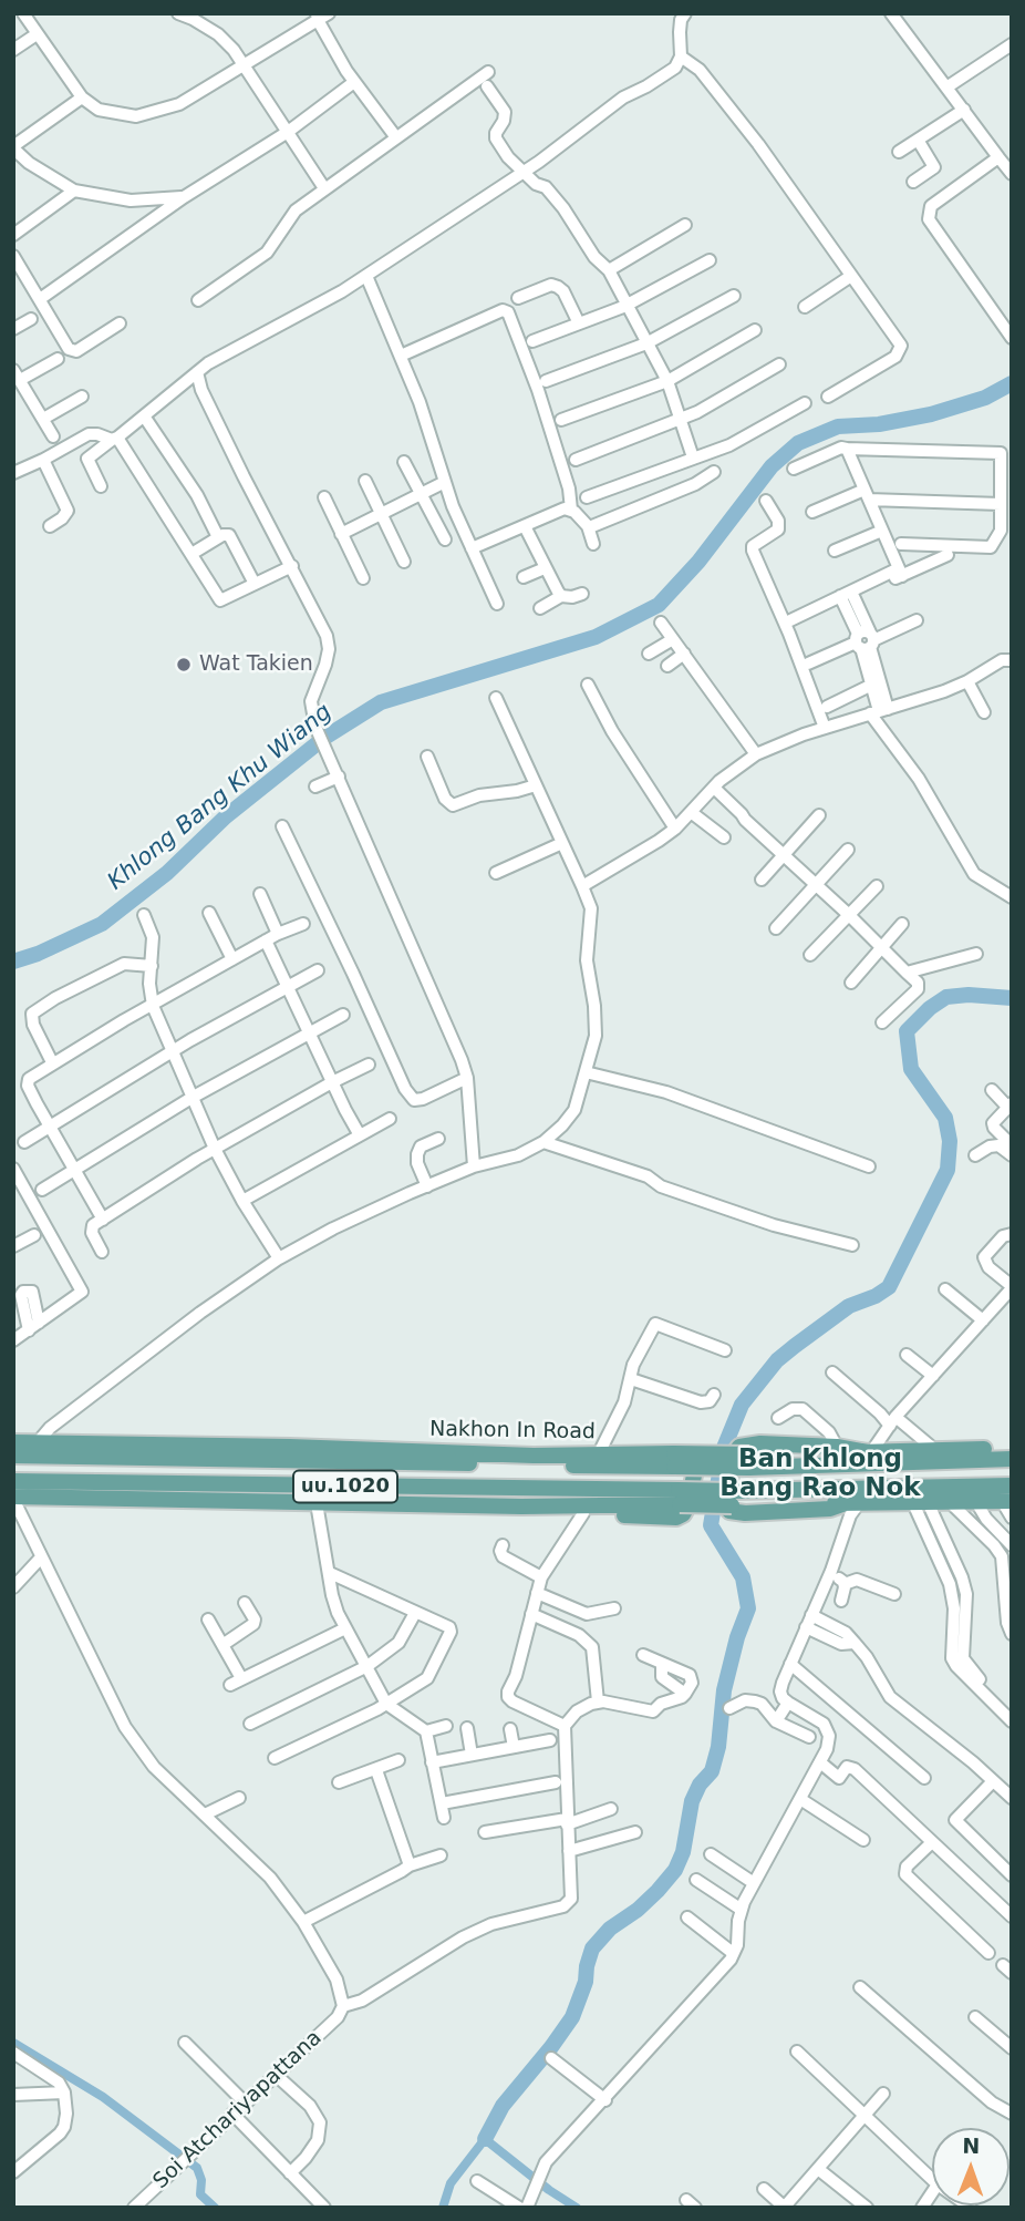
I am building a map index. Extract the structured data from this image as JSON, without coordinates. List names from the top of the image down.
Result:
{
  "streets": {
    "main road": ["Nakhon In Road", "นบ.1020"],
    "street": ["Soi Atchariyapattana"]
  },
  "districts": ["Ban Khlong Bang Rao Nok"],
  "water": ["Khlong Bang Khu Wiang"],
  "places": ["Wat Takien"],
  "north": "top"
}
